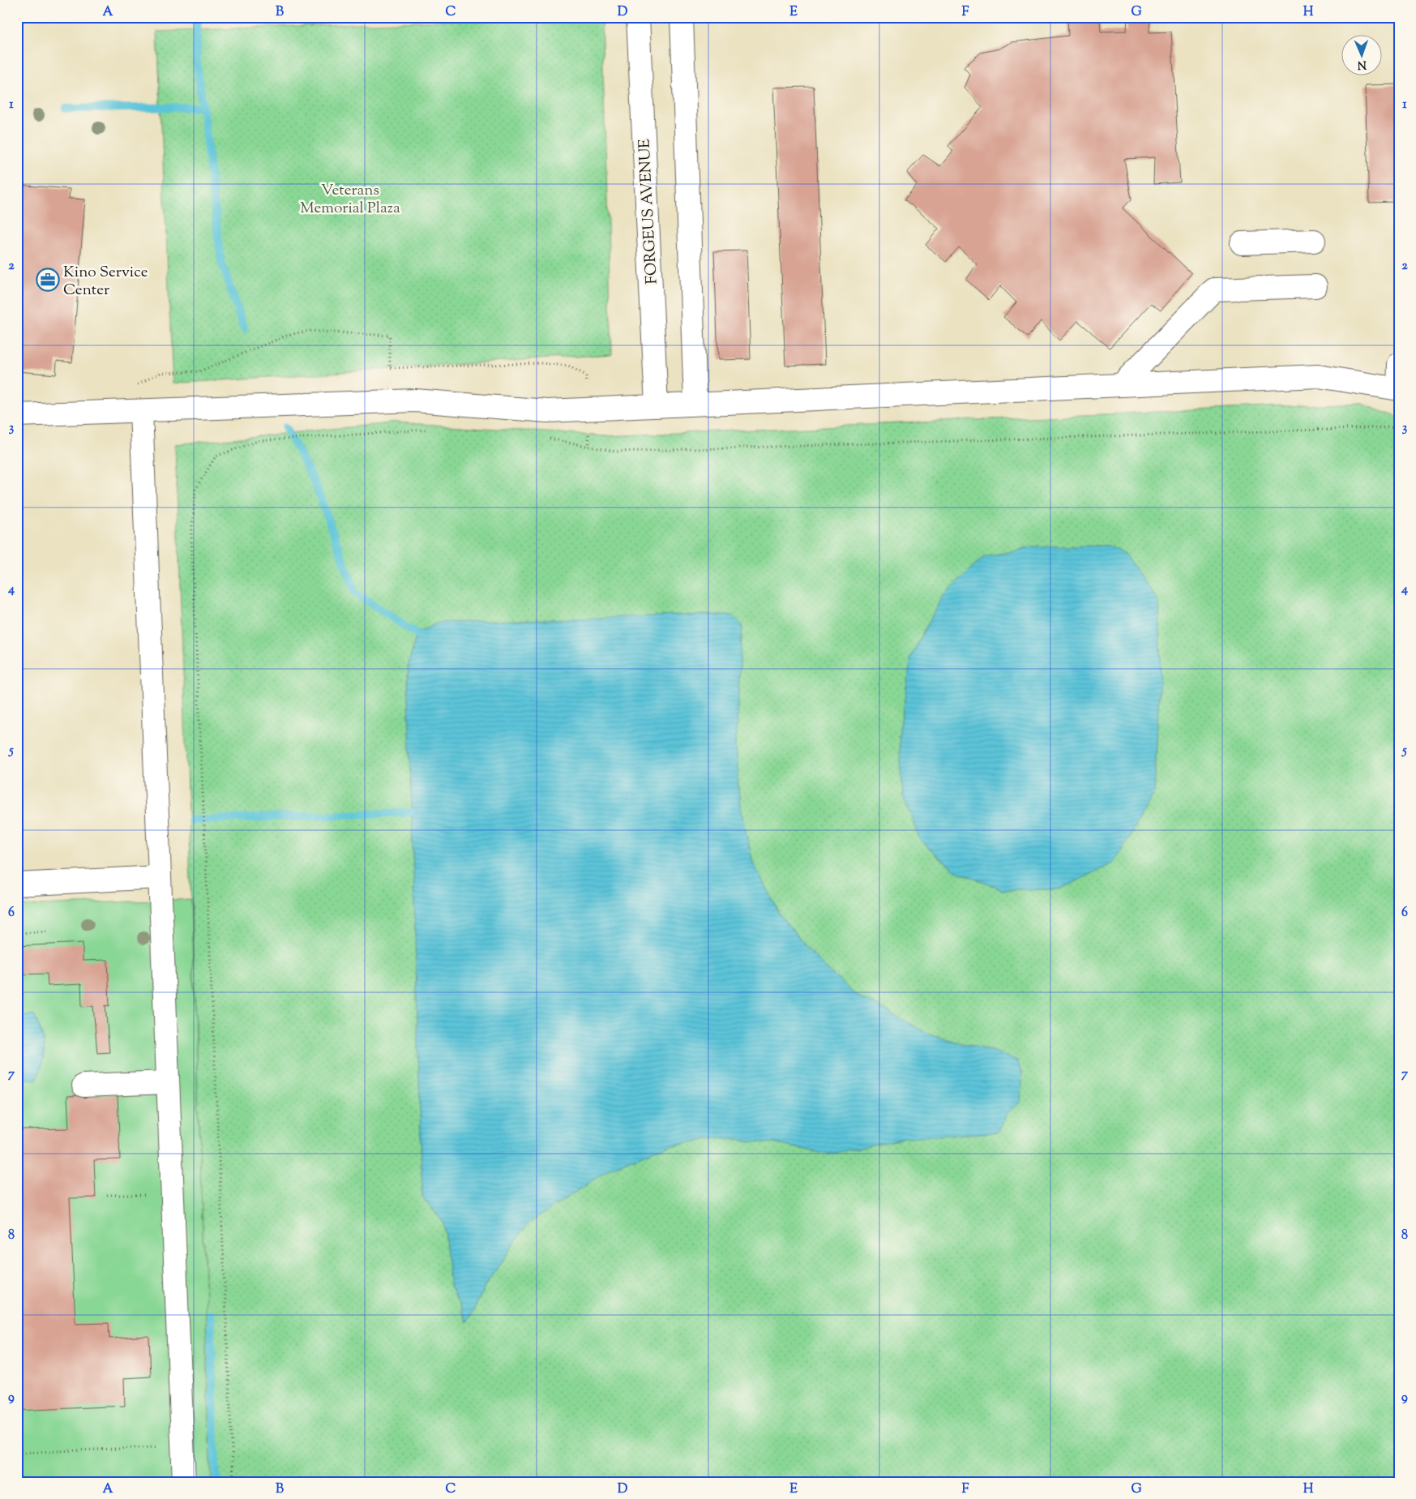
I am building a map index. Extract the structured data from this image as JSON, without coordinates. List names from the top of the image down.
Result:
{
  "streets": {
    "street": ["FORGEUS AVENUE"]
  },
  "parks": ["Veterans Memorial Plaza"],
  "places": {
    "office": ["Kino Service Center"]
  },
  "north": "bottom",
  "grid": {
    "columns": [
      "A",
      "B",
      "C",
      "D",
      "E",
      "F",
      "G",
      "H"
    ],
    "rows": [
      "1",
      "2",
      "3",
      "4",
      "5",
      "6",
      "7",
      "8",
      "9"
    ]
  }
}
